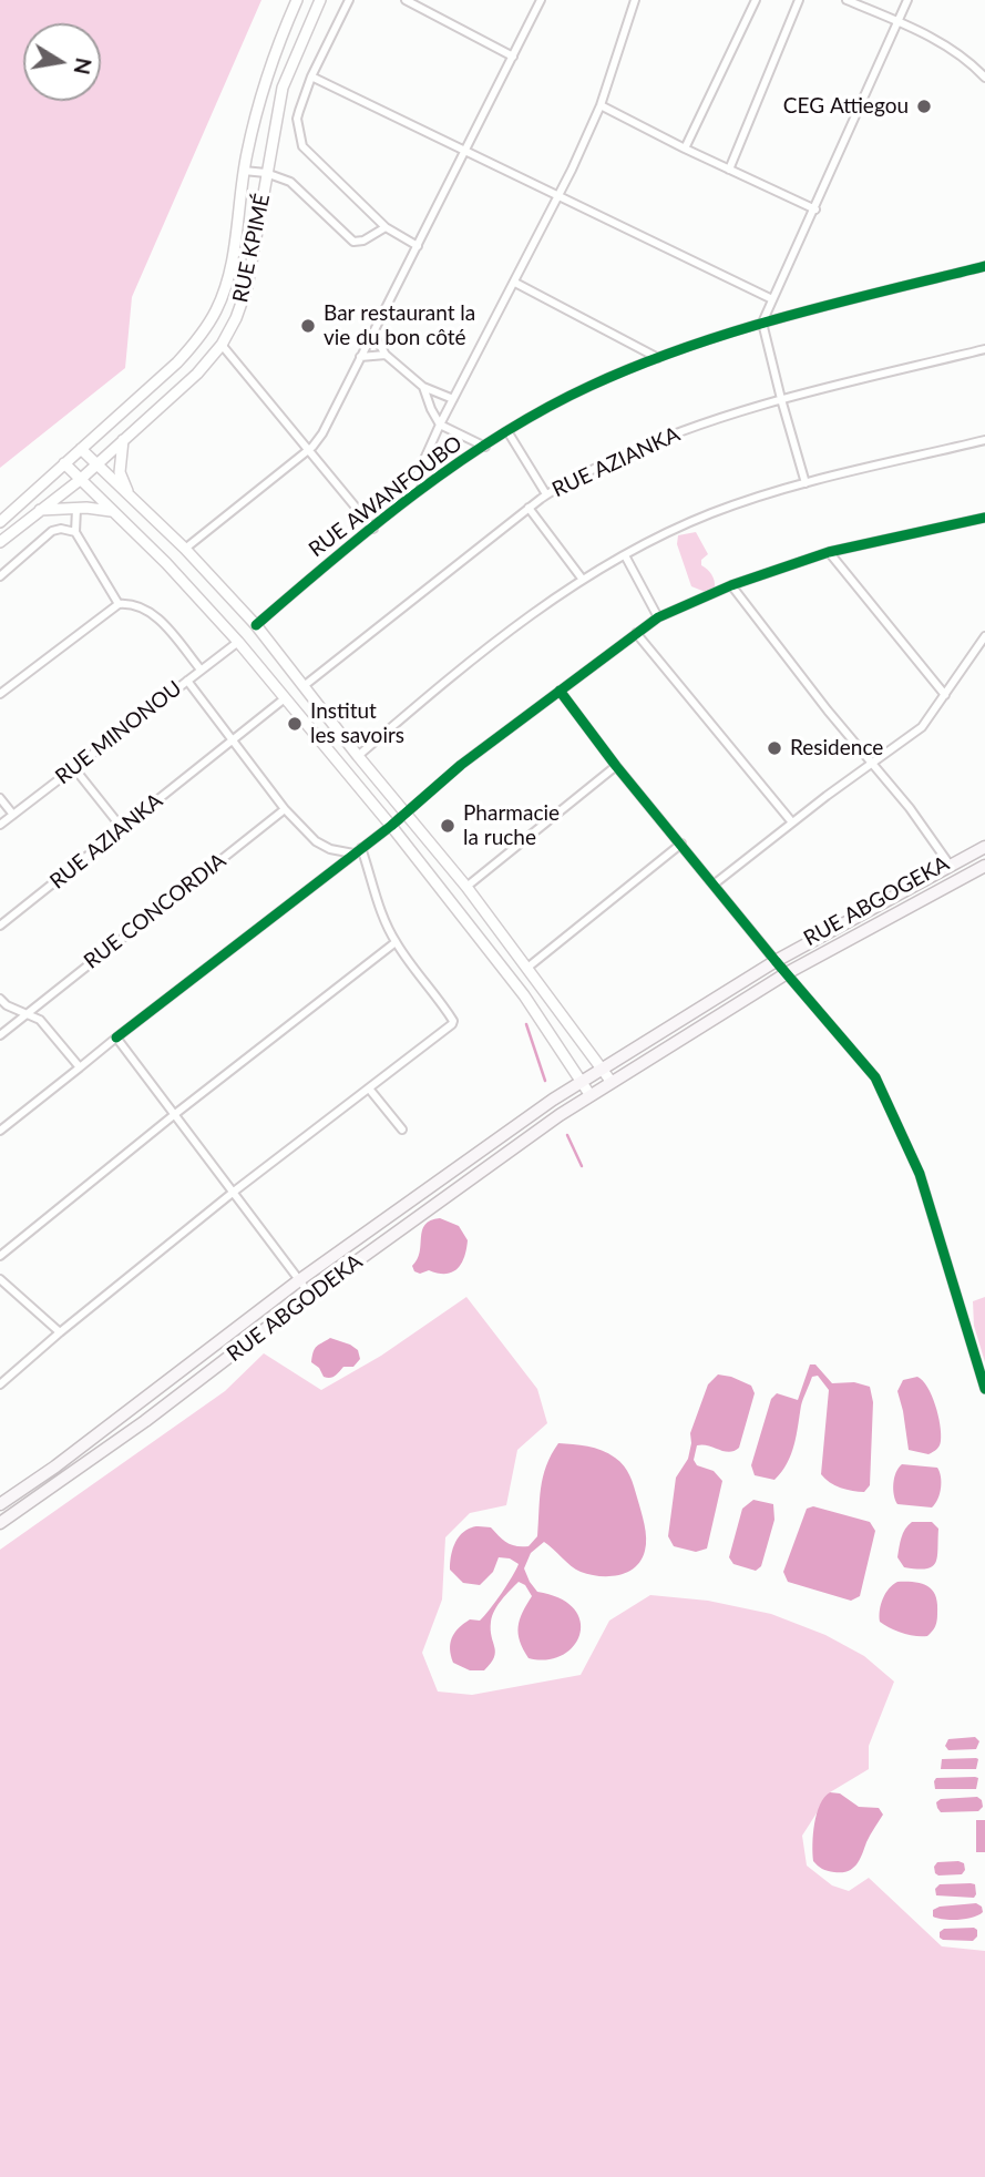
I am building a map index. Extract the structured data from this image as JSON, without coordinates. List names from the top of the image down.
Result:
{
  "streets": {
    "main road": ["RUE KPIMÉ", "RUE ABGOGEKA", "RUE ABGODEKA"],
    "street": [
      "RUE AZIANKA",
      "RUE AWANFOUBO",
      "RUE MINONOU",
      "RUE CONCORDIA"
    ]
  },
  "crossings": [
    ["RUE ABGOGEKA", "RUE ABGODEKA"]
  ],
  "places": [
    "CEG Attiegou",
    "Bar restaurant la vie du bon côté",
    "Institut les savoirs",
    "Residence",
    "Pharmacie la ruche"
  ],
  "north": "right"
}
